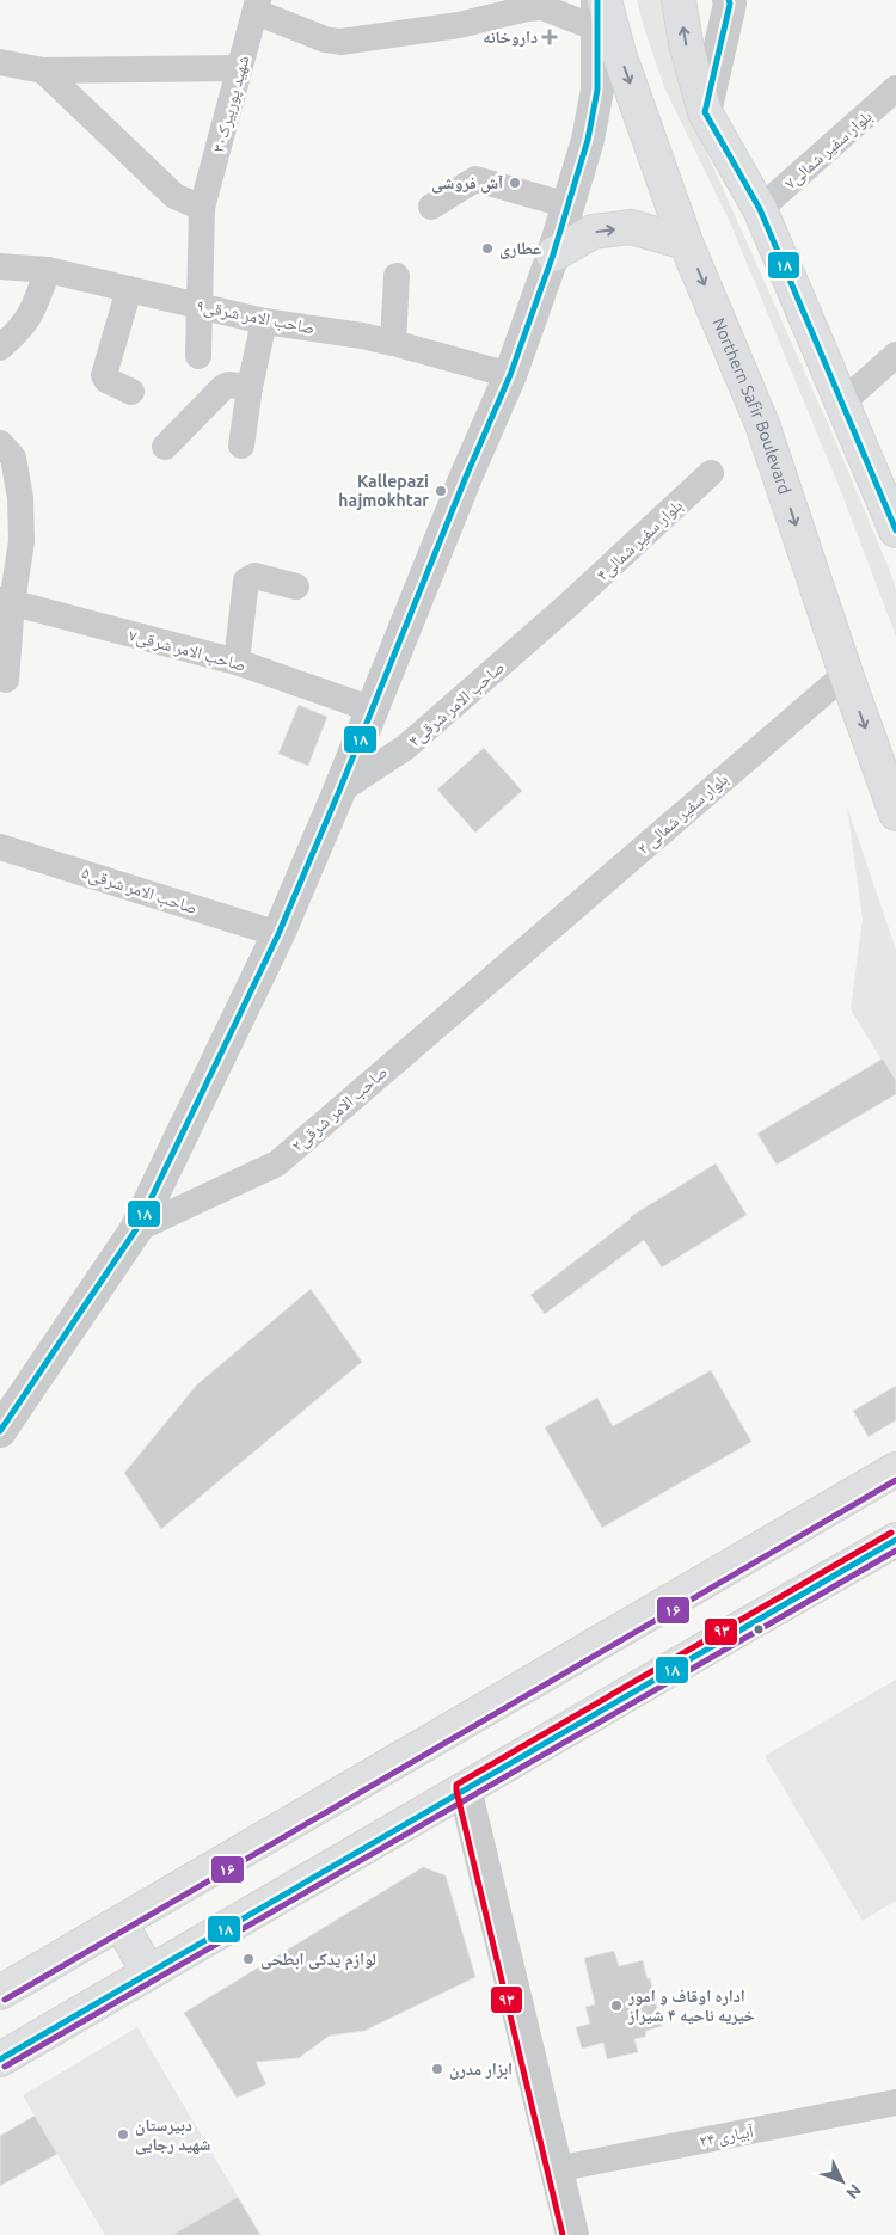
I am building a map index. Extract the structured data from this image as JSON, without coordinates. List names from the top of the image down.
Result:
{
  "streets": {
    "main road": ["Northern Safir Boulevard"],
    "street": [
      "شهید پوربیرک۳۰",
      "بلوار سفیر شمالی۷",
      "صاحب الامر شرقی۹",
      "بلوار سفیر شمالی۴",
      "صاحب الامر شرقی۷",
      "صاحب الامر شرقی۴",
      "بلوار سفیر شمالی ۲",
      "صاحب الامر شرقی۵",
      "۲صاحب الامر شرقی",
      "آبیاری ۲۴"
    ]
  },
  "crossings": [
    ["شهید پوربیرک۳۰", "صاحب الامر شرقی۹"],
    ["Northern Safir Boulevard", "بلوار سفیر شمالی ۲"],
    ["بلوار سفیر شمالی۴", "صاحب الامر شرقی۴"],
    ["بلوار سفیر شمالی ۲", "۲صاحب الامر شرقی"]
  ],
  "places": {
    "health": ["داروخانه"],
    "other": [
      "آش فروشی",
      "عطاری",
      "Kallepazi hajmokhtar",
      "لوازم یدکی ابطحی",
      "اداره اوقاف و امور خیریه ناحیه ۴ شیراز",
      "ابزار مدرن",
      "دبیرستان شهید رجایی"
    ]
  },
  "lines": ["transit line ۱۸", "transit line ۱۶", "transit line ۹۳"],
  "north": "bottom right"
}
